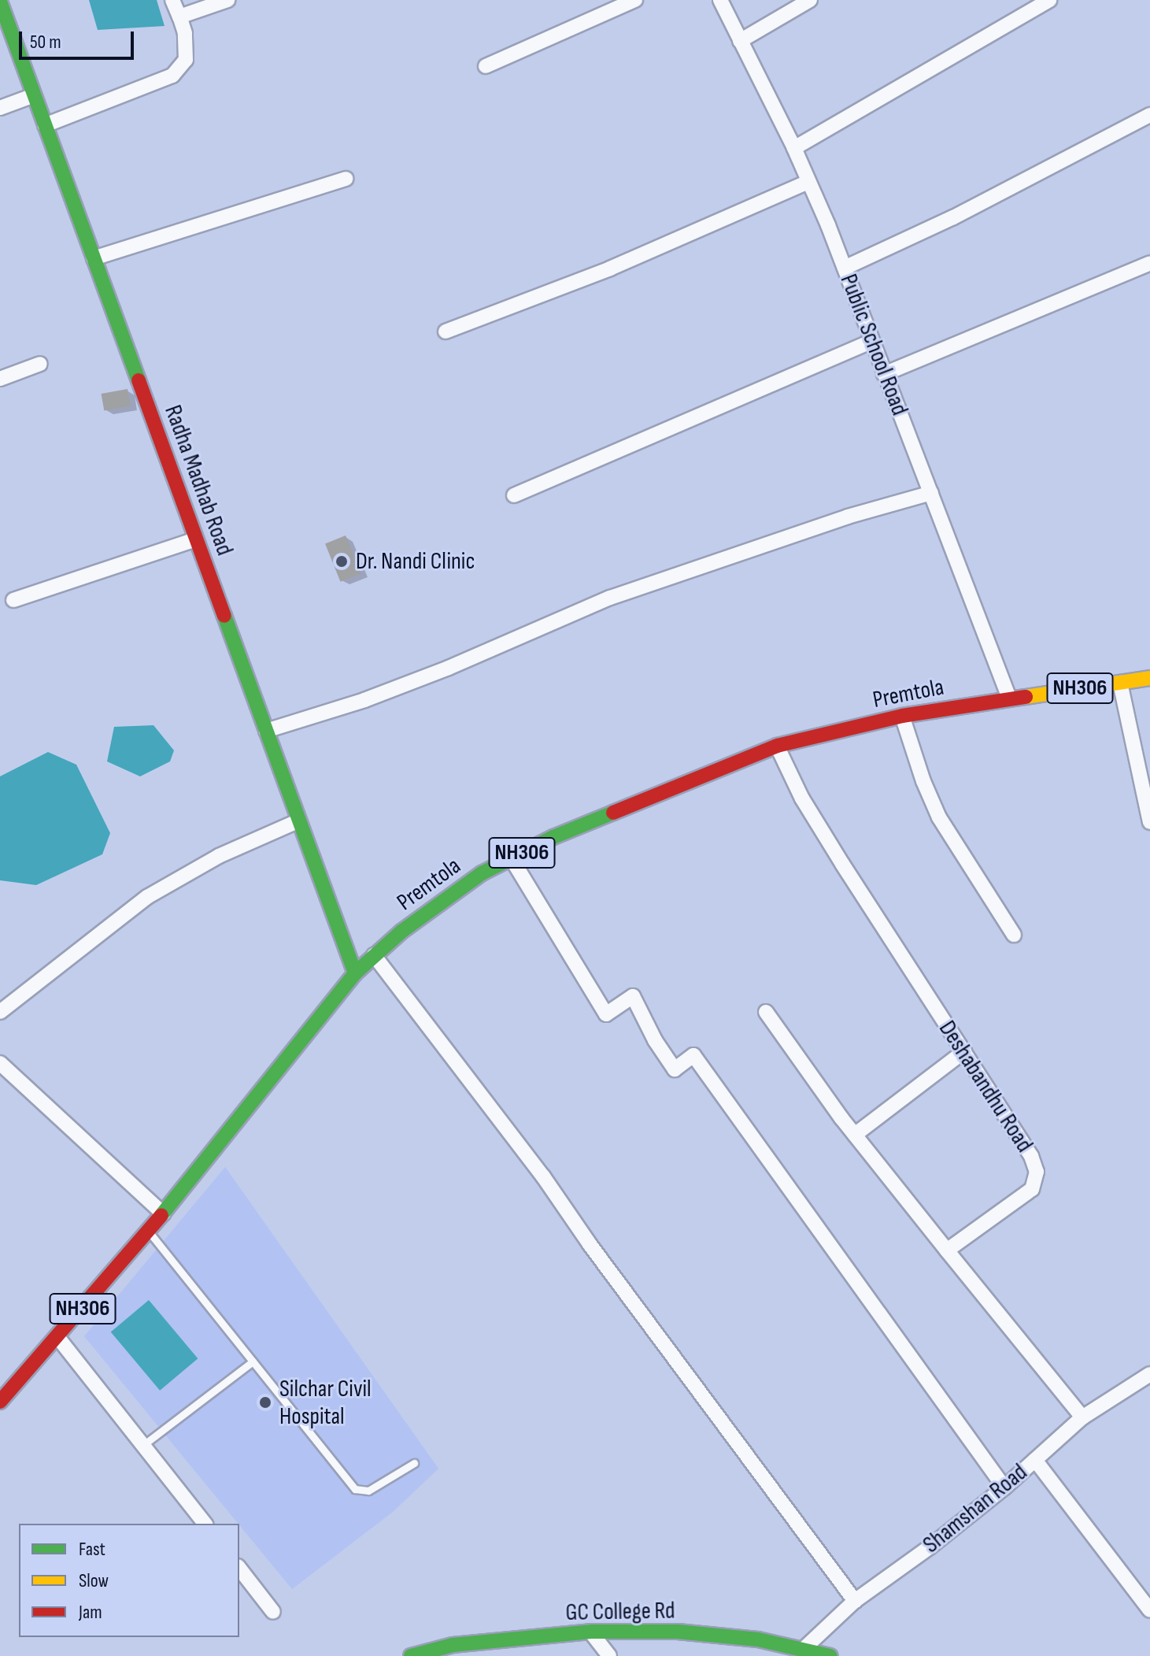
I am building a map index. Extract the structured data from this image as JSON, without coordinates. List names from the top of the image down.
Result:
{
  "streets": {
    "main road": [
      "Radha Madhab Road",
      "NH306",
      "Premtola",
      "GC College Rd"
    ],
    "street": ["Public School Road", "Deshabandhu Road", "Shamshan Road"]
  },
  "crossings": [
    ["Public School Road", "NH306"],
    ["Public School Road", "Premtola"],
    ["Radha Madhab Road", "Premtola"],
    ["NH306", "Premtola"],
    ["Premtola", "Deshabandhu Road"],
    ["Shamshan Road", "GC College Rd"]
  ],
  "places": ["Dr. Nandi Clinic", "Silchar Civil Hospital"],
  "legend": ["Fast", "Slow", "Jam"],
  "scale_bar": "50 m"
}
